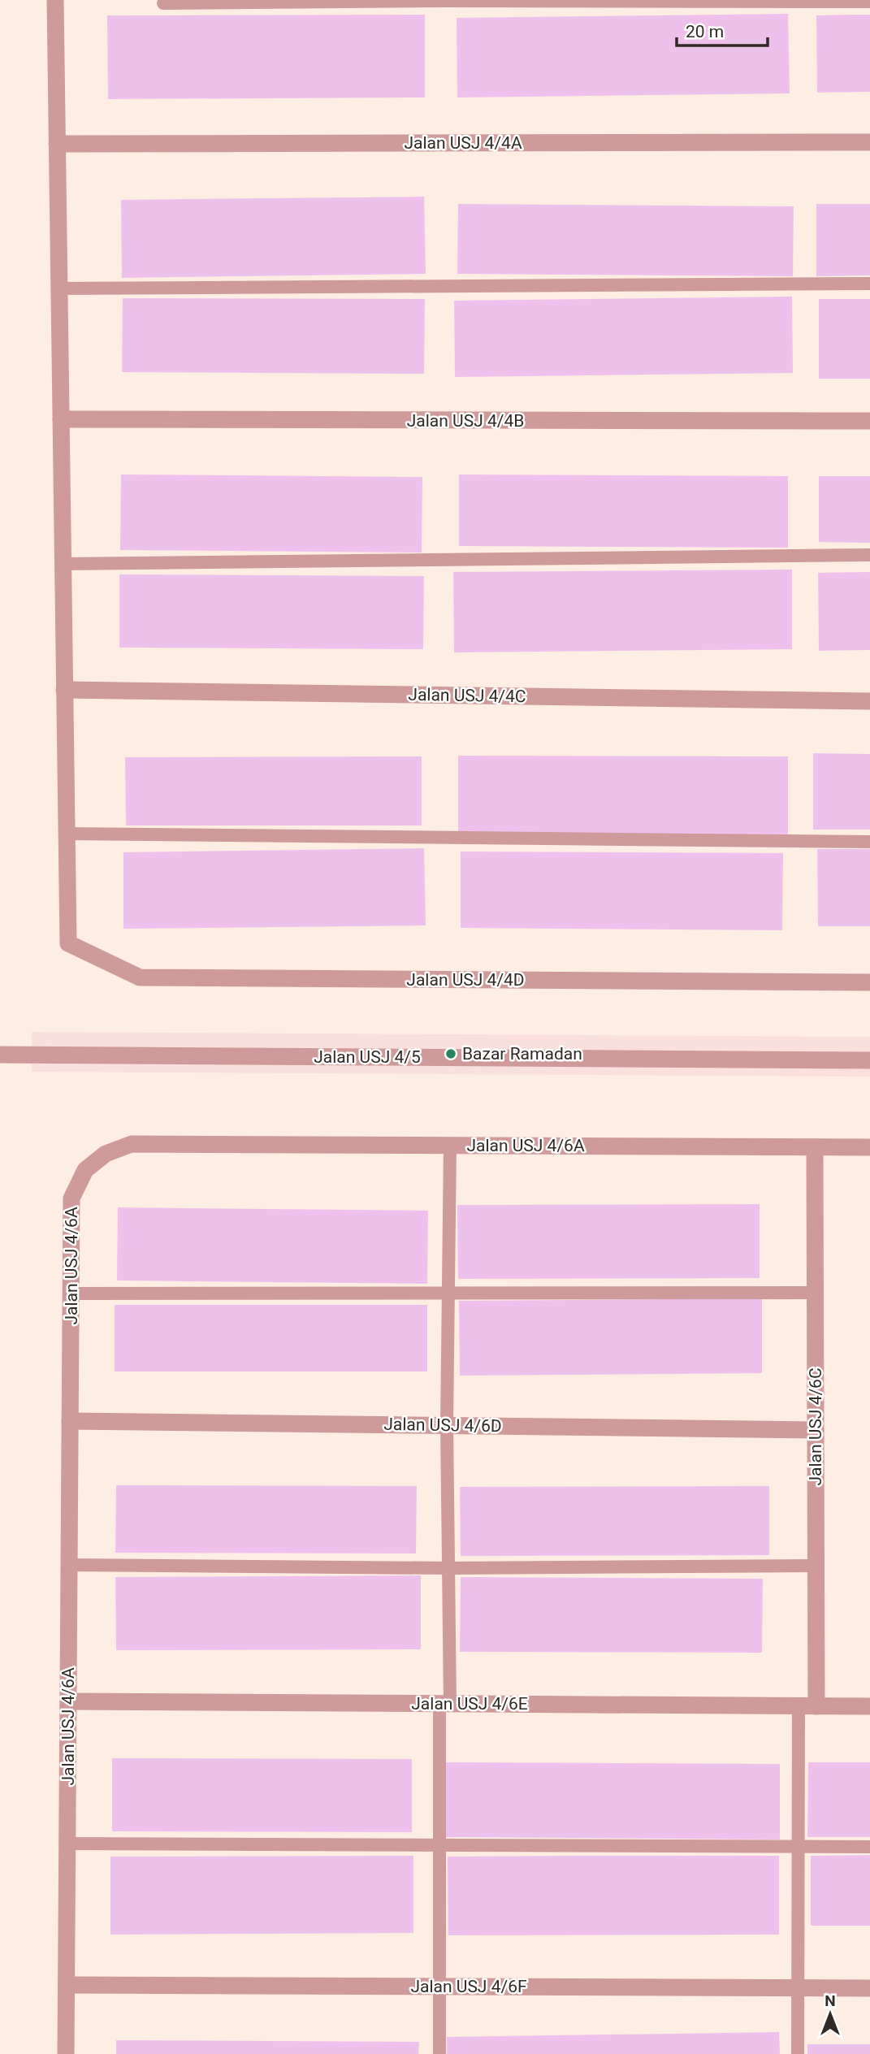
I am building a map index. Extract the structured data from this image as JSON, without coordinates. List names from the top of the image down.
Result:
{
  "streets": {
    "street": [
      "Jalan USJ 4/4A",
      "Jalan USJ 4/4B",
      "Jalan USJ 4/4C",
      "Jalan USJ 4/4D",
      "Jalan USJ 4/5",
      "Jalan USJ 4/6A",
      "Jalan USJ 4/6D",
      "Jalan USJ 4/6C",
      "Jalan USJ 4/6E",
      "Jalan USJ 4/6F"
    ]
  },
  "crossings": [
    ["Jalan USJ 4/6A", "Jalan USJ 4/6D"],
    ["Jalan USJ 4/6A", "Jalan USJ 4/6C"],
    ["Jalan USJ 4/6A", "Jalan USJ 4/6E"],
    ["Jalan USJ 4/6A", "Jalan USJ 4/6F"],
    ["Jalan USJ 4/6D", "Jalan USJ 4/6C"],
    ["Jalan USJ 4/6C", "Jalan USJ 4/6E"]
  ],
  "places": ["Bazar Ramadan"],
  "scale_bar": "20 m",
  "north": "top"
}
